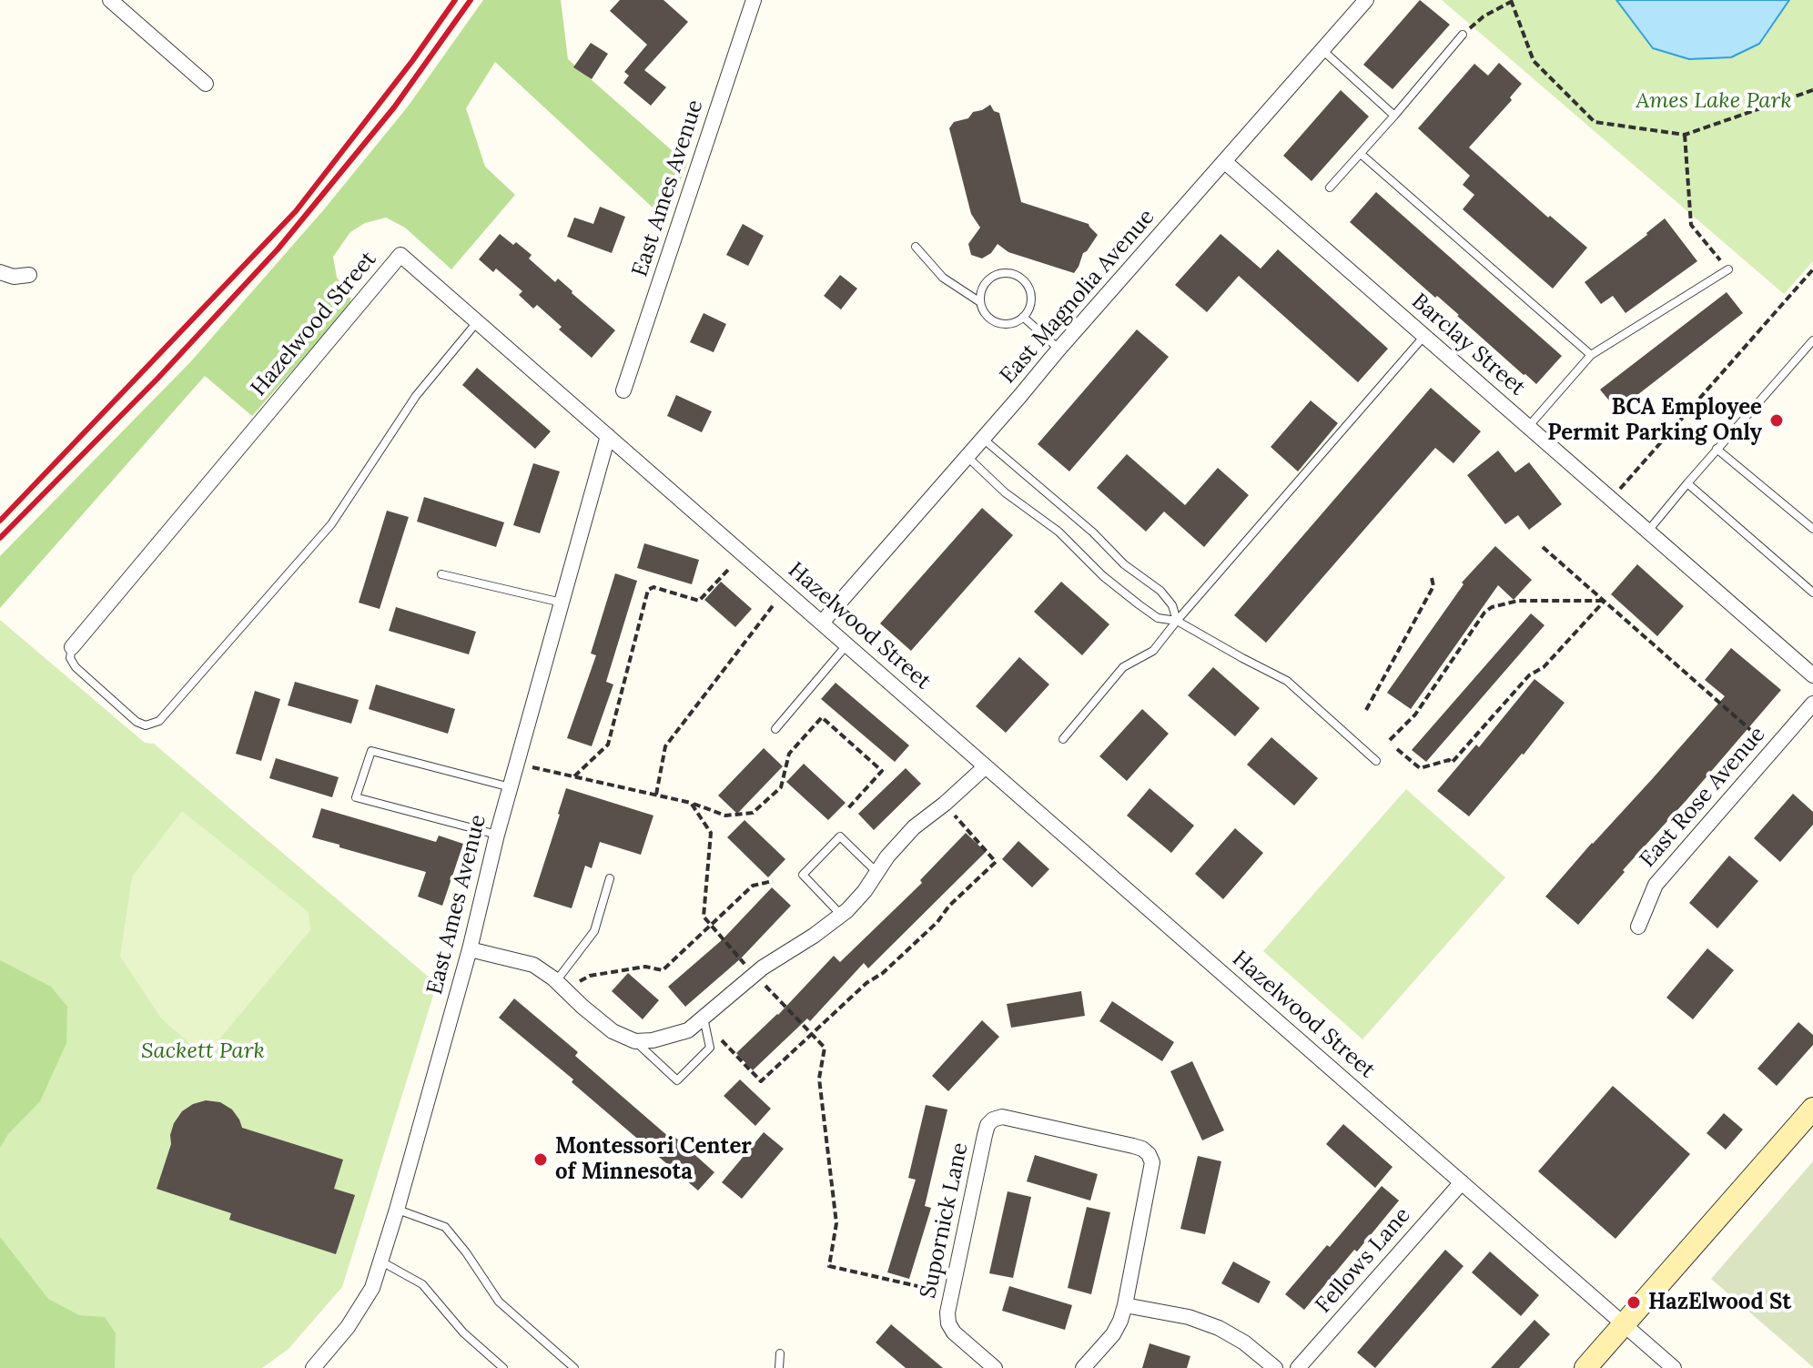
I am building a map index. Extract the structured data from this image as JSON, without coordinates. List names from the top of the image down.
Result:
{
  "streets": {
    "street": [
      "East Ames Avenue",
      "East Magnolia Avenue",
      "Hazelwood Street",
      "Barclay Street",
      "East Rose Avenue",
      "Supornick Lane",
      "Fellows Lane"
    ]
  },
  "crossings": [
    ["East Ames Avenue", "Hazelwood Street"],
    ["East Magnolia Avenue", "Hazelwood Street"],
    ["East Magnolia Avenue", "Barclay Street"],
    ["Hazelwood Street", "Fellows Lane"]
  ],
  "parks": ["Ames Lake Park", "Sackett Park"],
  "places": ["BCA Employee Permit Parking Only", "Montessori Center of Minnesota", "HazElwood St"]
}
